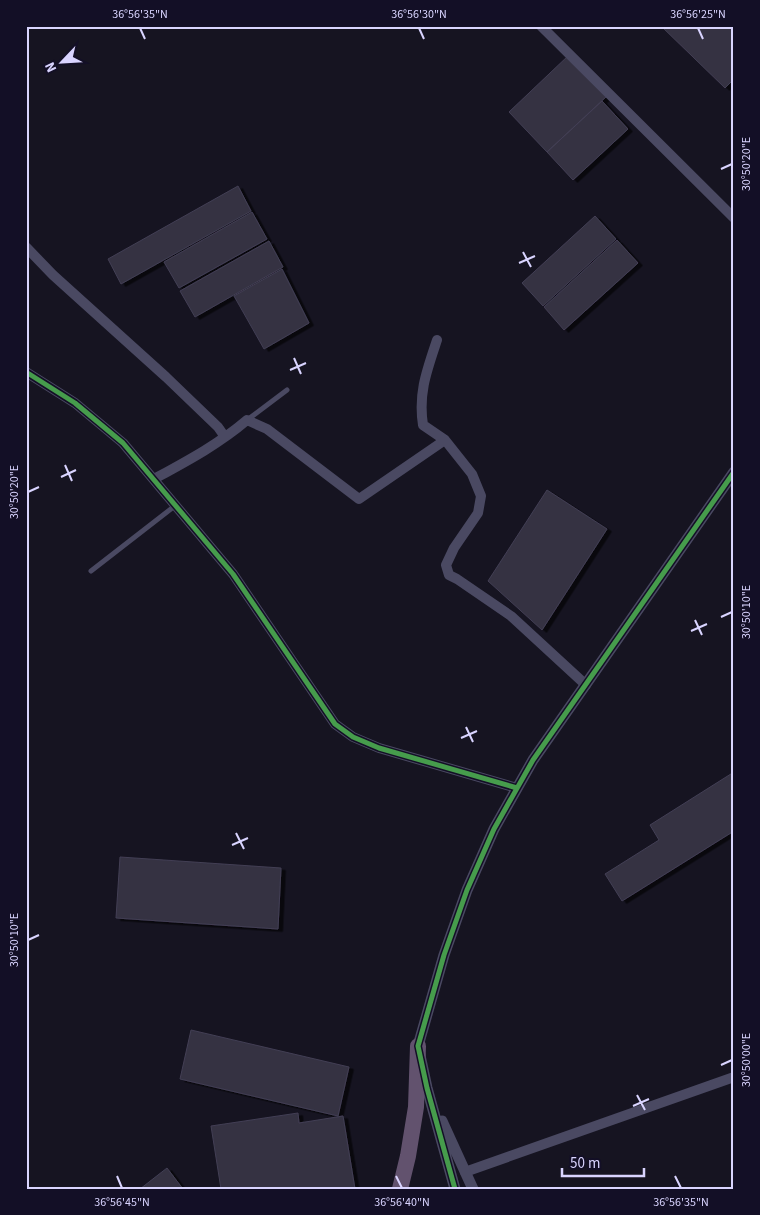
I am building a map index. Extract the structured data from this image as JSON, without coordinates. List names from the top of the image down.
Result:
{
  "scale_bar": "50 m",
  "north": "bottom left",
  "coordinates": [
    "36°56'35\"N",
    "36°56'30\"N",
    "36°56'25\"N",
    "30°50'20\"E",
    "30°50'10\"E",
    "30°50'00\"E",
    "36°56'45\"N",
    "36°56'40\"N"
  ]
}
